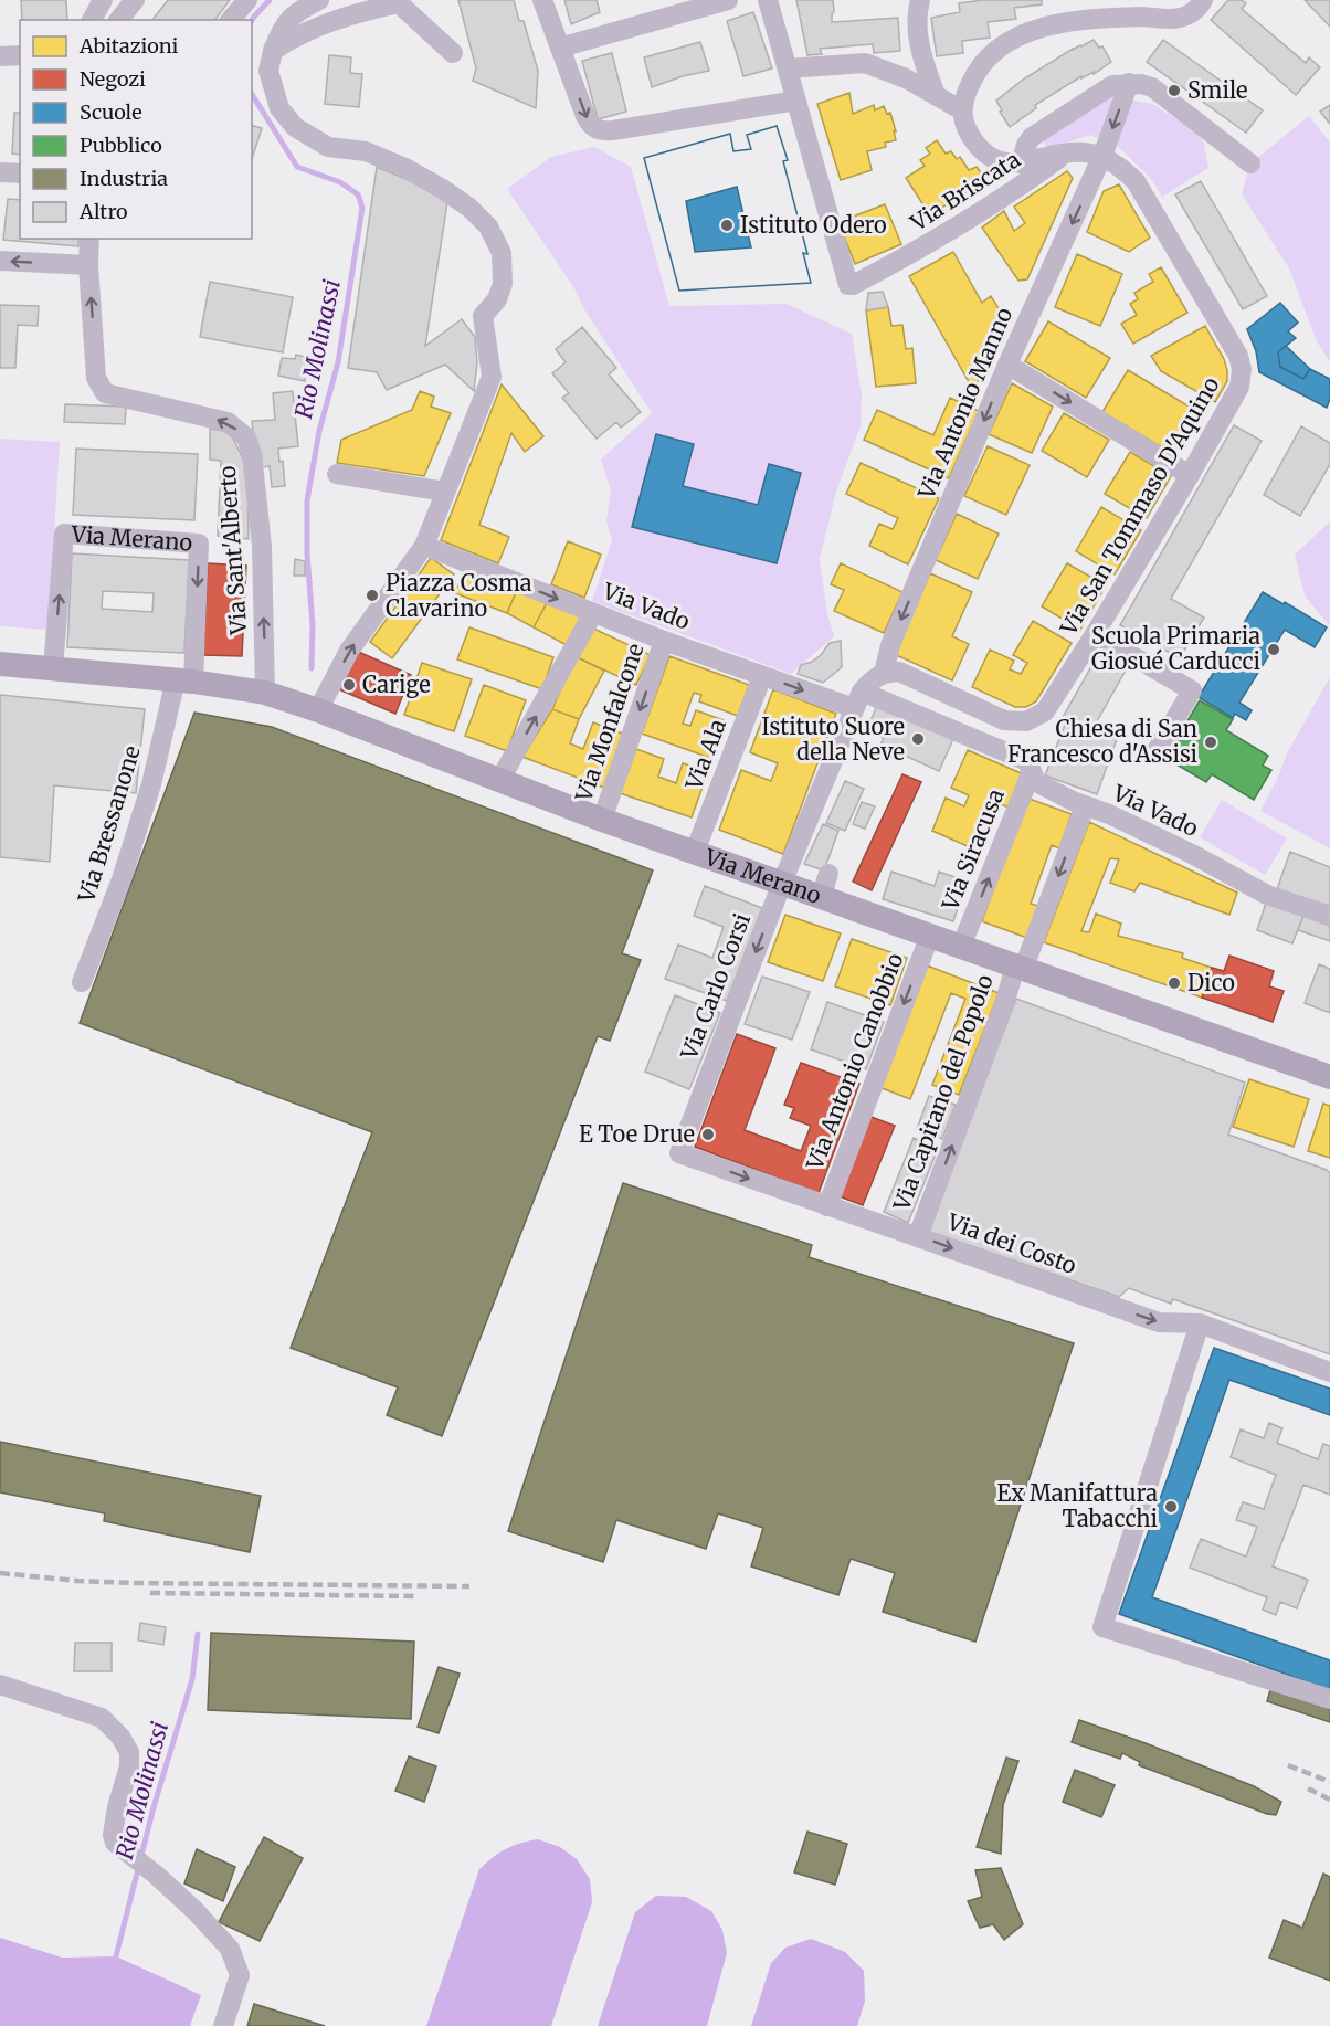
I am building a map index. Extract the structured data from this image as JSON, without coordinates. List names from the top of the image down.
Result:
{
  "streets": {
    "main road": ["Via Merano"],
    "street": [
      "Via Briscata",
      "Via Antonio Manno",
      "Via San Tommaso D'Aquino",
      "Via Sant'Alberto",
      "Via Vado",
      "Via Monfalcone",
      "Via Ala",
      "Via Bressanone",
      "Via Siracusa",
      "Via Carlo Corsi",
      "Via Antonio Canobbio",
      "Via Capitano del Popolo",
      "Via dei Costo"
    ]
  },
  "crossings": [
    ["Via Antonio Manno", "Via San Tommaso D'Aquino"],
    ["Via Merano", "Via Sant'Alberto"],
    ["Via Merano", "Via Monfalcone"],
    ["Via Merano", "Via Ala"],
    ["Via Merano", "Via Bressanone"],
    ["Via Merano", "Via Siracusa"],
    ["Via Merano", "Via Carlo Corsi"],
    ["Via Merano", "Via Antonio Canobbio"],
    ["Via Merano", "Via Capitano del Popolo"],
    ["Via Vado", "Via Monfalcone"],
    ["Via Vado", "Via Ala"],
    ["Via Vado", "Via Siracusa"],
    ["Via Vado", "Via Carlo Corsi"],
    ["Via Vado", "Via Capitano del Popolo"],
    ["Via Carlo Corsi", "Via dei Costo"],
    ["Via Antonio Canobbio", "Via dei Costo"],
    ["Via Capitano del Popolo", "Via dei Costo"]
  ],
  "one_way": [
    "Via Antonio Manno",
    "Via Sant'Alberto",
    "Via Siracusa",
    "Via Carlo Corsi",
    "Via Antonio Canobbio",
    "Via dei Costo"
  ],
  "water": ["Rio Molinassi"],
  "places": [
    "Smile",
    "Istituto Odero",
    "Piazza Cosma Clavarino",
    "Scuola Primaria Giosué Carducci",
    "Carige",
    "Istituto Suore della Neve",
    "Chiesa di San Francesco d'Assisi",
    "Dico",
    "E Toe Drue",
    "Ex Manifattura Tabacchi"
  ],
  "legend": [
    "Abitazioni",
    "Negozi",
    "Scuole",
    "Pubblico",
    "Industria",
    "Altro"
  ]
}
